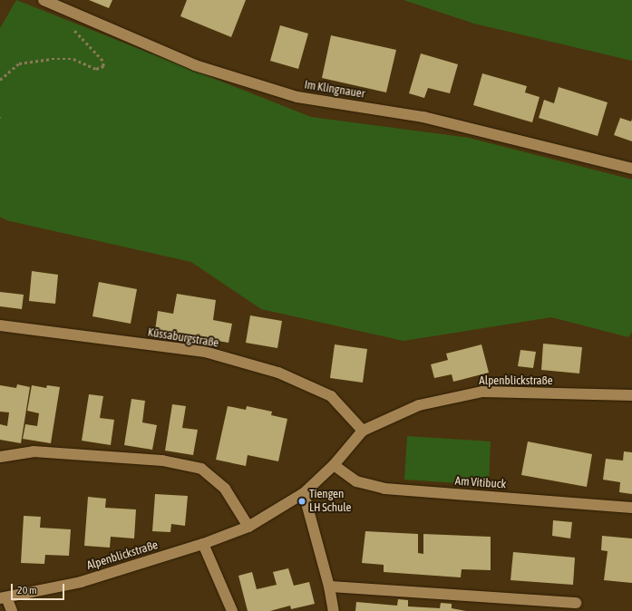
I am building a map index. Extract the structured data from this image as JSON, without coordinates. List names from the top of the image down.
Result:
{
  "streets": {
    "street": [
      "Im Klingnauer",
      "Küssaburgstraße",
      "Alpenblickstraße",
      "Am Vitibuck"
    ]
  },
  "crossings": [
    ["Küssaburgstraße", "Alpenblickstraße"],
    ["Alpenblickstraße", "Am Vitibuck"]
  ],
  "places": ["Tiengen LH Schule"],
  "scale_bar": "20 m"
}
